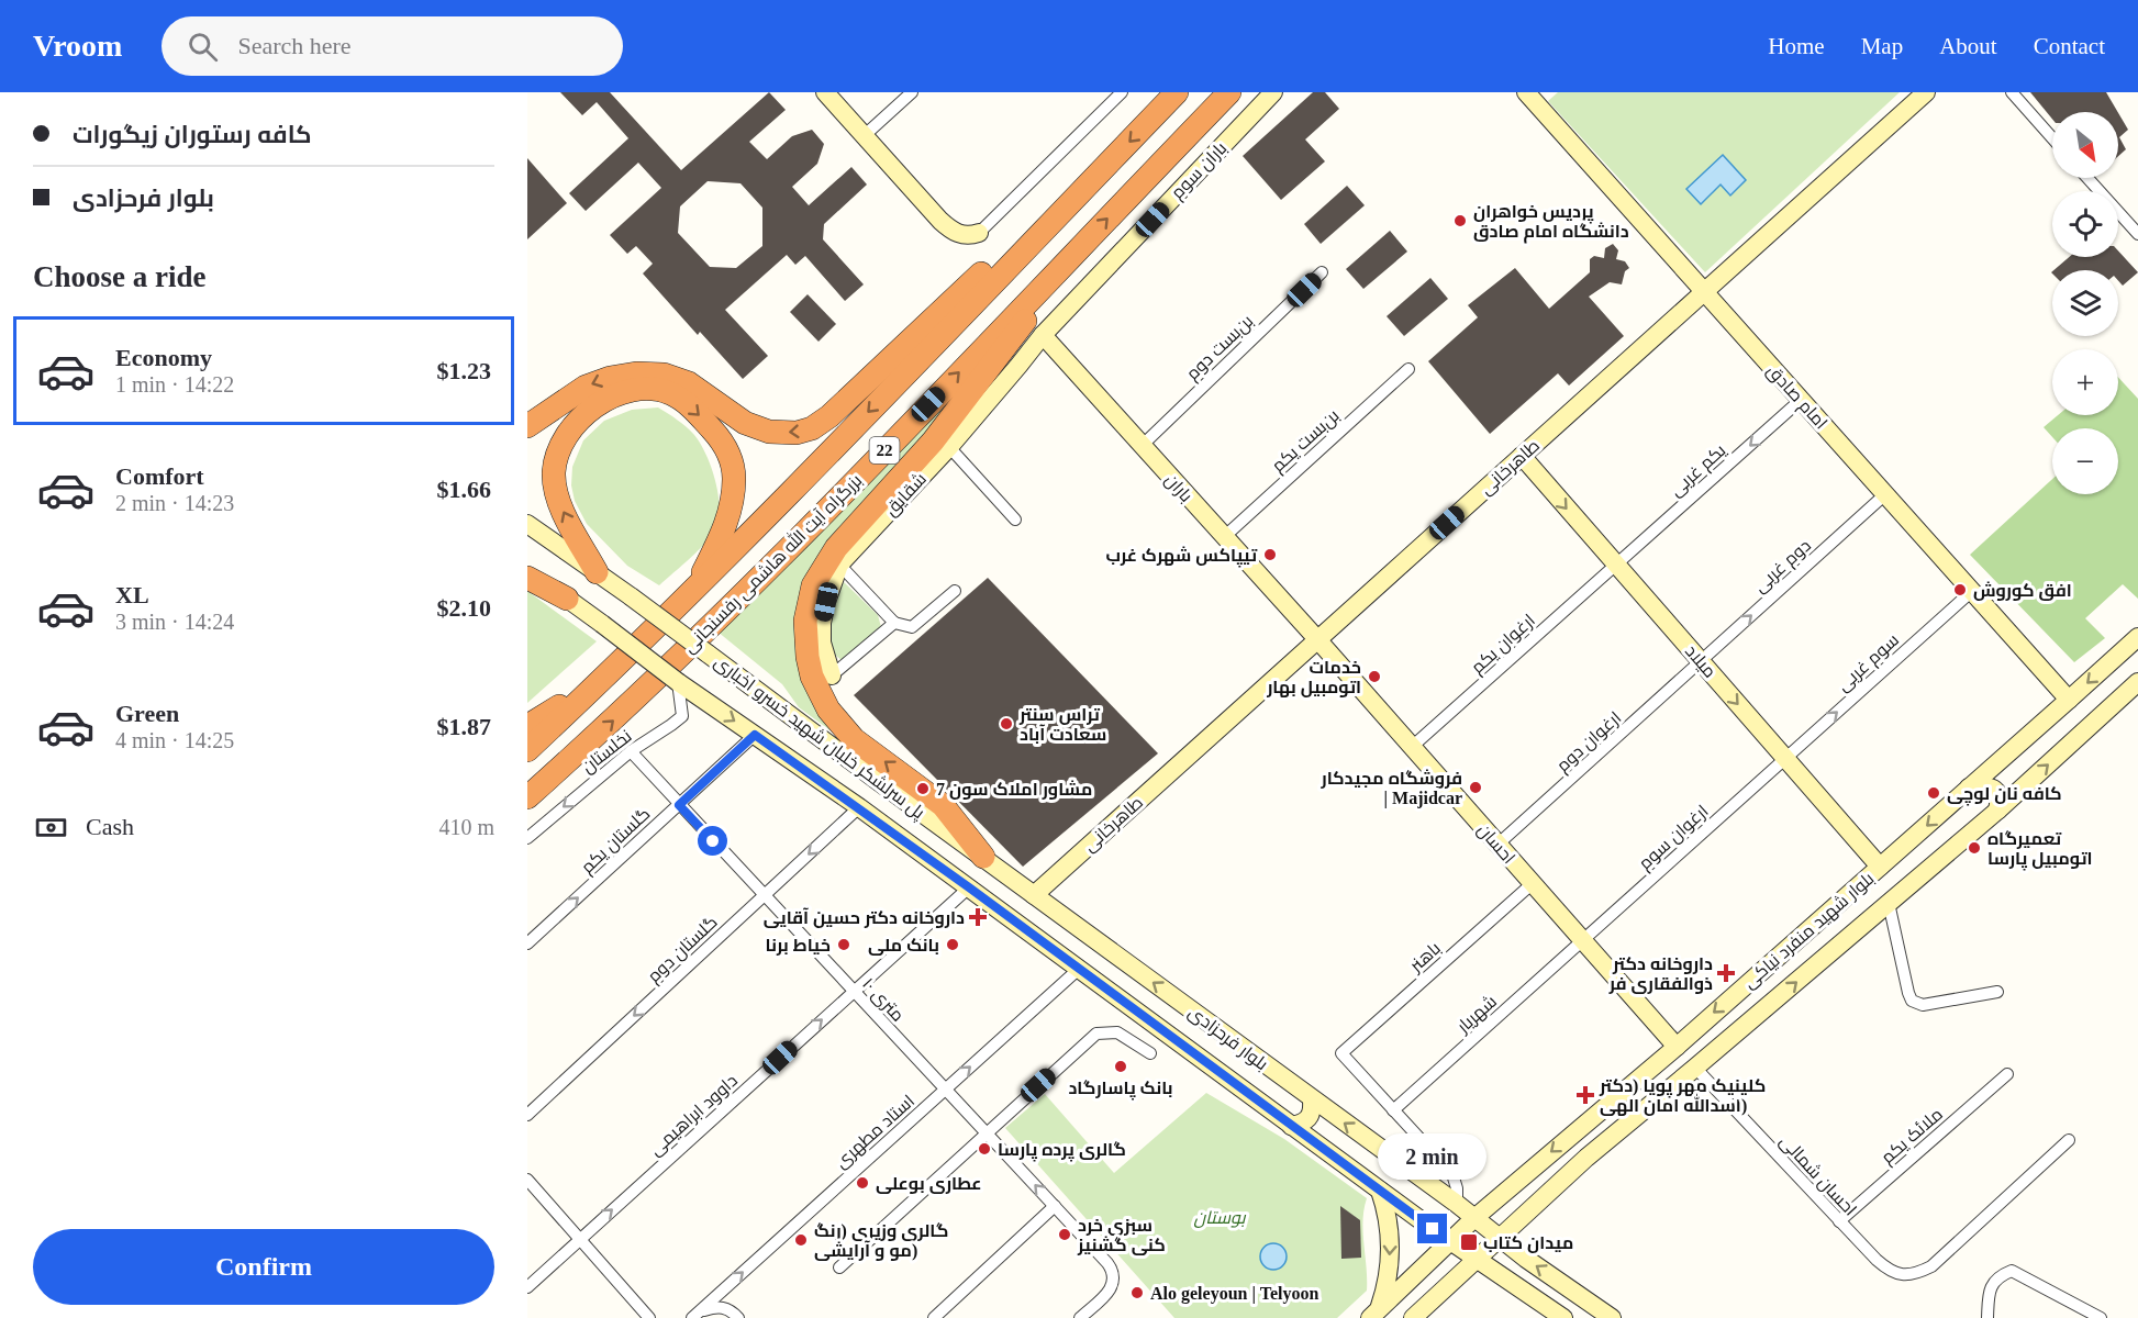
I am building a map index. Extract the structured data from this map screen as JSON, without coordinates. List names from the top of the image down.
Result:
{
  "streets": {
    "highway": ["22", "بزرگراه آیت الله هاشمی رفسنجانی"],
    "main road": [
      "باران سوم",
      "امام صادق",
      "طاهرخانی",
      "باران",
      "شقایق",
      "میلاد",
      "پل سرلشکر خلبان شهید خسرو اخباری",
      "احسان",
      "بلوار شهید منفرد نیاکی",
      "بلوار فرحزادی"
    ],
    "street": [
      "بن‌بست دوم",
      "بن‌بست یکم",
      "یکم غربی",
      "دوم غربی",
      "ارغوان یکم",
      "سوم غربی",
      "ارغوان دوم",
      "نخلستان",
      "ارغوان سوم",
      "گلستان یکم",
      "گلستان دوم",
      "باهنر",
      "۱۰ متری",
      "شهریار",
      "داوود ابراهیمی",
      "استاد مطهری",
      "ملائک یکم",
      "احسان شمالی"
    ]
  },
  "crossings": [
    ["باران سوم", "باران"],
    ["باران سوم", "شقایق"],
    ["بن‌بست دوم", "باران"],
    ["امام صادق", "طاهرخانی"],
    ["امام صادق", "یکم غربی"],
    ["امام صادق", "دوم غربی"],
    ["امام صادق", "سوم غربی"],
    ["امام صادق", "بلوار شهید منفرد نیاکی"],
    ["بن‌بست یکم", "باران"],
    ["طاهرخانی", "باران"],
    ["طاهرخانی", "میلاد"],
    ["طاهرخانی", "احسان"],
    ["طاهرخانی", "بلوار فرحزادی"],
    ["یکم غربی", "ارغوان یکم"],
    ["یکم غربی", "میلاد"],
    ["باران", "شقایق"],
    ["باران", "احسان"],
    ["دوم غربی", "میلاد"],
    ["دوم غربی", "ارغوان دوم"],
    ["ارغوان یکم", "میلاد"],
    ["ارغوان یکم", "احسان"],
    ["میلاد", "سوم غربی"],
    ["میلاد", "ارغوان دوم"],
    ["میلاد", "ارغوان سوم"],
    ["میلاد", "بلوار شهید منفرد نیاکی"],
    ["سوم غربی", "ارغوان سوم"],
    ["پل سرلشکر خلبان شهید خسرو اخباری", "نخلستان"],
    ["پل سرلشکر خلبان شهید خسرو اخباری", "گلستان یکم"],
    ["پل سرلشکر خلبان شهید خسرو اخباری", "گلستان دوم"],
    ["پل سرلشکر خلبان شهید خسرو اخباری", "بلوار فرحزادی"],
    ["پل سرلشکر خلبان شهید خسرو اخباری", "داوود ابراهیمی"],
    ["ارغوان دوم", "احسان"],
    ["نخلستان", "۱۰ متری"],
    ["ارغوان سوم", "احسان"],
    ["ارغوان سوم", "شهریار"],
    ["گلستان یکم", "۱۰ متری"],
    ["احسان", "بلوار شهید منفرد نیاکی"],
    ["احسان", "باهنر"],
    ["احسان", "شهریار"],
    ["بلوار شهید منفرد نیاکی", "بلوار فرحزادی"],
    ["بلوار شهید منفرد نیاکی", "احسان شمالی"],
    ["گلستان دوم", "۱۰ متری"],
    ["باهنر", "شهریار"],
    ["۱۰ متری", "داوود ابراهیمی"],
    ["۱۰ متری", "استاد مطهری"],
    ["بلوار فرحزادی", "داوود ابراهیمی"],
    ["بلوار فرحزادی", "استاد مطهری"],
    ["ملائک یکم", "احسان شمالی"]
  ],
  "one_way": [
    "یکم غربی",
    "دوم غربی",
    "میلاد",
    "سوم غربی",
    "نخلستان",
    "گلستان یکم",
    "گلستان دوم",
    "داوود ابراهیمی"
  ],
  "parks": ["بوستان"],
  "places": {
    "other": [
      "پردیس خواهران دانشگاه امام صادق",
      "تیپاکس شهرک غرب",
      "افق کوروش",
      "خدمات اتومبیل بهار",
      "تراس سنتر سعادت آباد",
      "فروشگاه مجیدکار | Majidcar",
      "مشاور املاک سون 7",
      "کافه نان لوچی",
      "تعمیرگاه اتومبیل پارسا",
      "خیاط برنا",
      "بانک ملی",
      "بانک پاسارگاد",
      "گالری پرده پارسا",
      "عطاری بوعلی",
      "سبزی خرد کنی گشنیز",
      "گالری وزیری (رنگ مو و آرایشی)",
      "Alo geleyoun | Telyoon"
    ],
    "health": ["داروخانه دکتر حسین آقایی", "داروخانه دکتر ذوالفقاری فر", "کلینیک مهر پویا (دکتر اسدالله امان الهی)"],
    "transit": ["میدان کتاب"]
  },
  "north": "bottom right",
  "page": {
    "header": "Vroom",
    "search": "Search here",
    "nav": [
      "Home",
      "Map",
      "About",
      "Contact"
    ],
    "banner": ["کافه رستوران زیگورات", "بلوار فرحزادی"],
    "map_buttons": ["+", "−"],
    "heading": "Choose a ride",
    "list": [
      {
        "name": "Economy",
        "note": "1 min · 14:22",
        "value": "$1.23"
      },
      {
        "name": "Comfort",
        "note": "2 min · 14:23",
        "value": "$1.66"
      },
      {
        "name": "XL",
        "note": "3 min · 14:24",
        "value": "$2.10"
      },
      {
        "name": "Green",
        "note": "4 min · 14:25",
        "value": "$1.87"
      }
    ],
    "pay": ["Cash", "410 m"],
    "bubble": "2 min",
    "buttons": "Confirm"
  }
}
